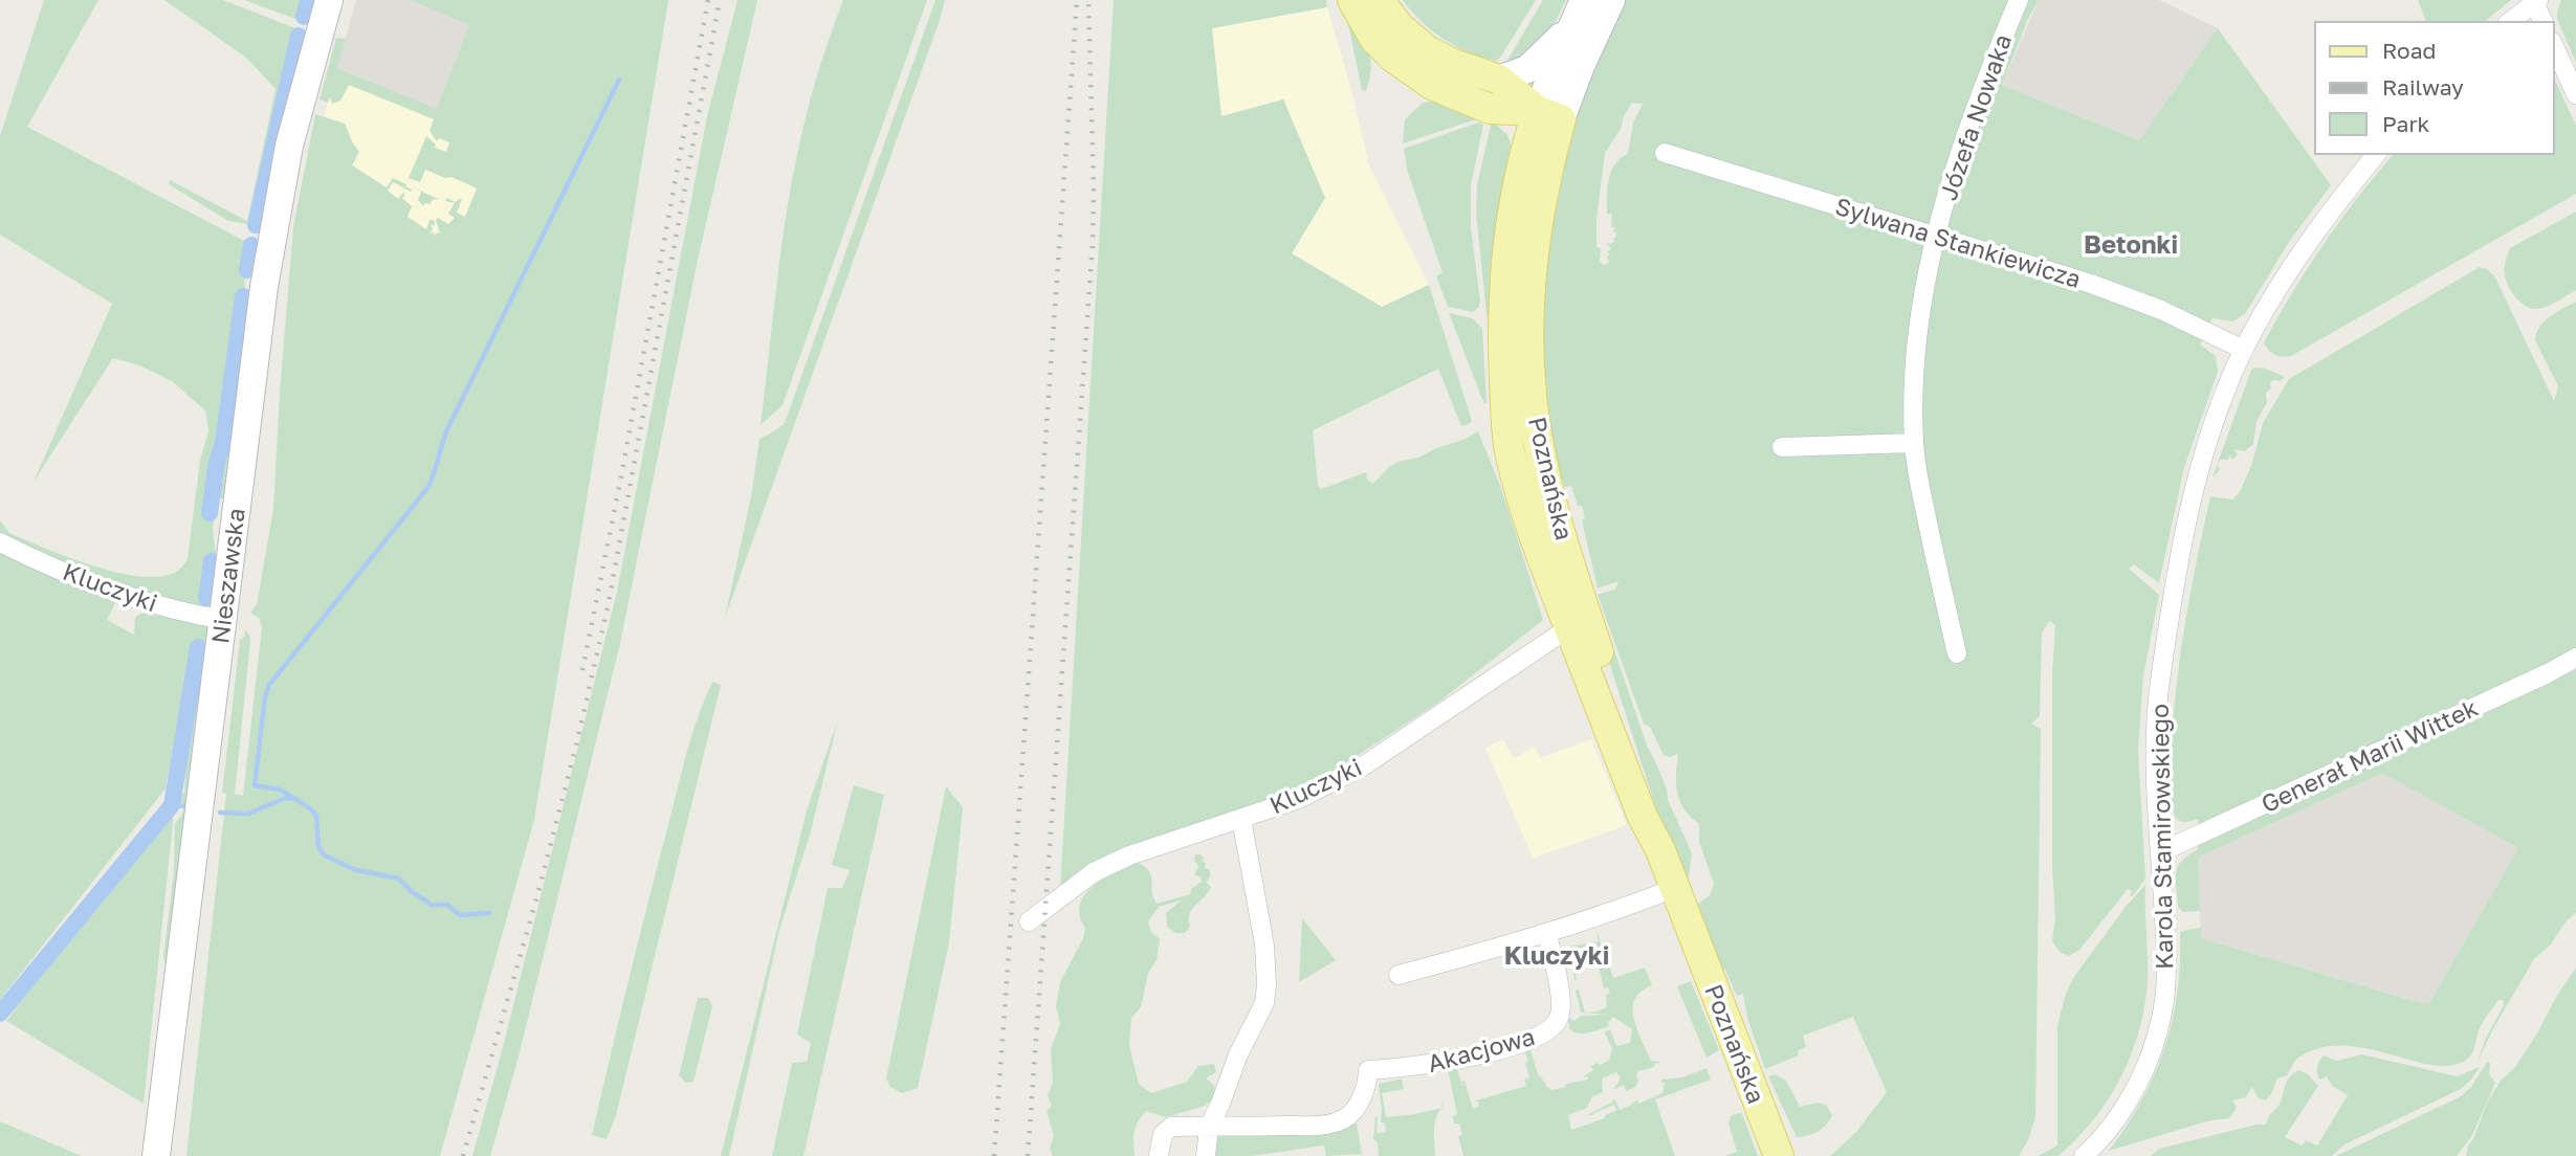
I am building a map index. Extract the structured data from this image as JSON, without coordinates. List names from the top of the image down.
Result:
{
  "streets": {
    "main road": ["Poznańska", "Nieszawska"],
    "street": [
      "Józefa Nowaka",
      "Sylwana Stankiewicza",
      "Kluczyki",
      "Generał Marii Wittek",
      "Karola Stamirowskiego",
      "Akacjowa"
    ]
  },
  "crossings": [
    ["Józefa Nowaka", "Sylwana Stankiewicza"],
    ["Sylwana Stankiewicza", "Karola Stamirowskiego"],
    ["Poznańska", "Kluczyki"],
    ["Nieszawska", "Kluczyki"],
    ["Generał Marii Wittek", "Karola Stamirowskiego"]
  ],
  "districts": ["Betonki", "Kluczyki"],
  "legend": ["Road", "Railway", "Park"]
}
